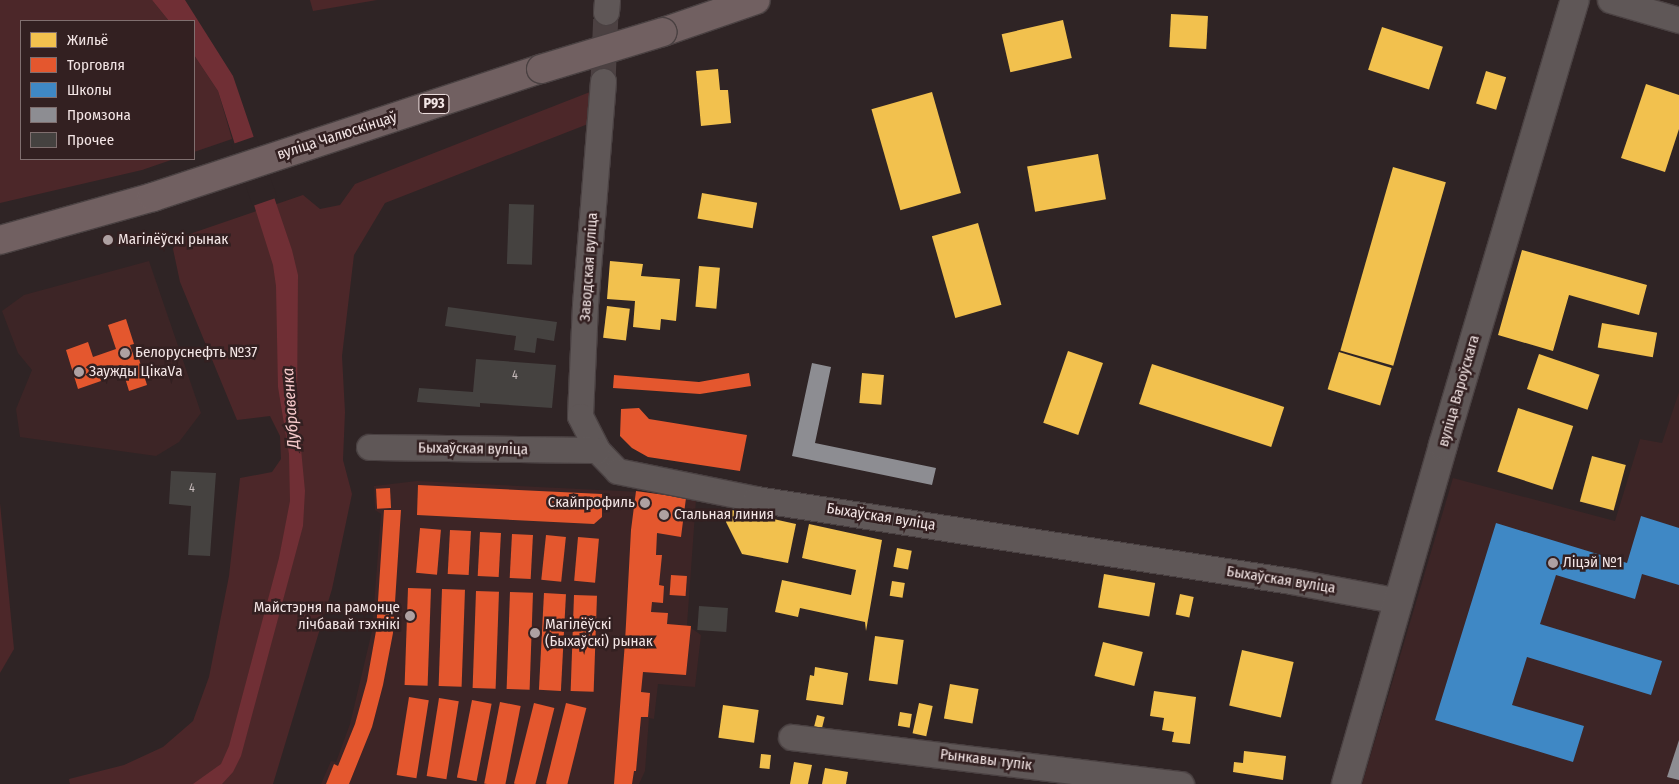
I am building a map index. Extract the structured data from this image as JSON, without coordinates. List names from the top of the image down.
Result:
{
  "streets": {
    "main road": ["Р93", "вуліца Чалюскінцаў"],
    "street": [
      "Заводская вуліца",
      "вуліца Вароўскага",
      "Быхаўская вуліца",
      "Рынкавы тупік"
    ]
  },
  "crossings": [
    ["Заводская вуліца", "Быхаўская вуліца"],
    ["вуліца Вароўскага", "Быхаўская вуліца"]
  ],
  "water": ["Дубравенка"],
  "places": [
    "Магілёўскі рынак",
    "Белоруснефть №37",
    "Заужды ЦікаVа",
    "Скайпрофиль",
    "Стальная линия",
    "Ліцэй №1",
    "Майстэрня па рамонце лічбавай тэхнікі",
    "Магілёўскі (Быхаўскі) рынак"
  ],
  "house_numbers": ["4", "4"],
  "legend": [
    "Жильё",
    "Торговля",
    "Школы",
    "Промзона",
    "Прочее"
  ]
}
